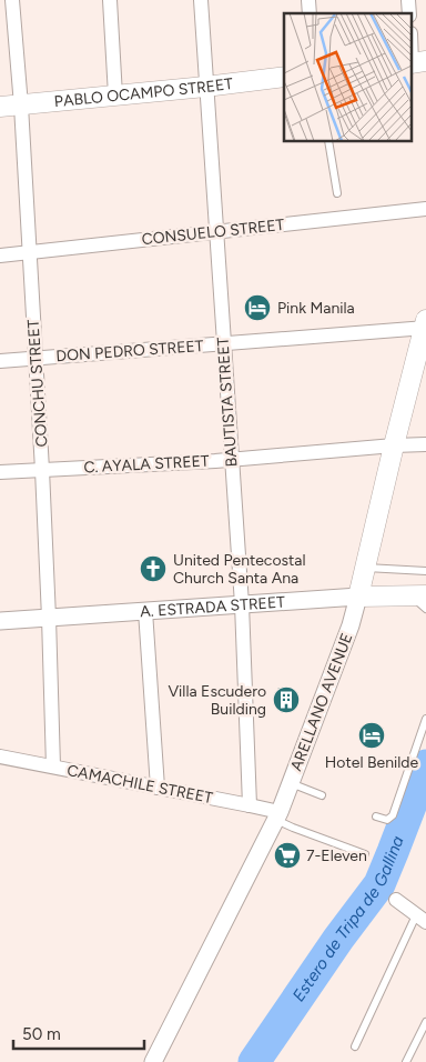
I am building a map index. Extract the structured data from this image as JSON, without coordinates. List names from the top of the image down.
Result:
{
  "streets": {
    "main road": ["PABLO OCAMPO STREET", "A. ESTRADA STREET", "ARELLANO AVENUE"],
    "street": [
      "CONSUELO STREET",
      "DON PEDRO STREET",
      "CONCHU STREET",
      "BAUTISTA STREET",
      "C. AYALA STREET",
      "CAMACHILE STREET"
    ]
  },
  "crossings": [
    ["PABLO OCAMPO STREET", "CONCHU STREET"],
    ["PABLO OCAMPO STREET", "BAUTISTA STREET"],
    ["CONSUELO STREET", "CONCHU STREET"],
    ["CONSUELO STREET", "BAUTISTA STREET"],
    ["DON PEDRO STREET", "CONCHU STREET"],
    ["DON PEDRO STREET", "BAUTISTA STREET"],
    ["DON PEDRO STREET", "ARELLANO AVENUE"],
    ["CONCHU STREET", "C. AYALA STREET"],
    ["CONCHU STREET", "A. ESTRADA STREET"],
    ["CONCHU STREET", "CAMACHILE STREET"],
    ["BAUTISTA STREET", "C. AYALA STREET"],
    ["BAUTISTA STREET", "A. ESTRADA STREET"],
    ["BAUTISTA STREET", "CAMACHILE STREET"],
    ["C. AYALA STREET", "ARELLANO AVENUE"],
    ["A. ESTRADA STREET", "ARELLANO AVENUE"],
    ["ARELLANO AVENUE", "CAMACHILE STREET"]
  ],
  "water": ["Estero de Tripa de Gallina"],
  "places": {
    "hotel": ["Pink Manila", "Hotel Benilde"],
    "church": ["United Pentecostal Church Santa Ana"],
    "building": ["Villa Escudero Building"],
    "supermarket": ["7-Eleven"]
  },
  "scale_bar": "50 m"
}
